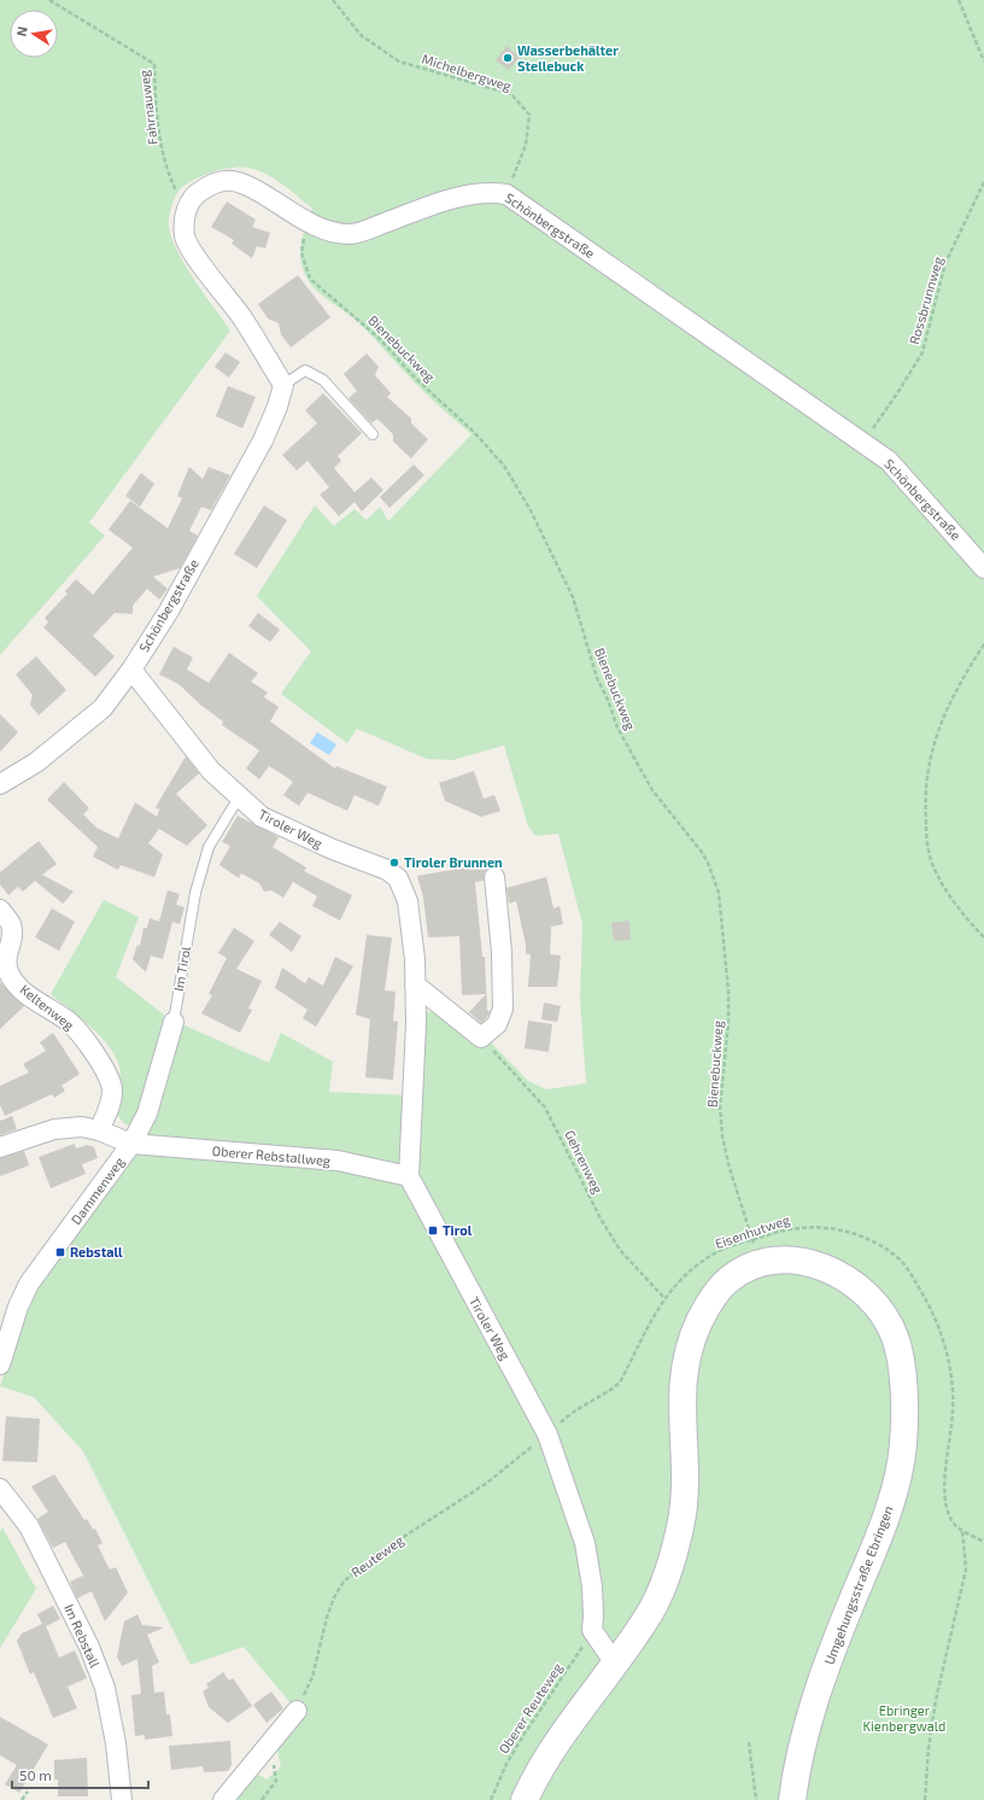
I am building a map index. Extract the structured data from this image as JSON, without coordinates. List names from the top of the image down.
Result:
{
  "streets": {
    "street": [
      "Schönbergstraße",
      "Tiroler Weg",
      "Im Tirol",
      "Keltenweg",
      "Oberer Rebstallweg",
      "Dammenweg",
      "Umgehungsstraße Ebringen",
      "Im Rebstall"
    ],
    "path": [
      "Michelbergweg",
      "Fahrnauweg",
      "Rossbrunnweg",
      "Bienebuckweg",
      "Gehrenweg",
      "Eisenhutweg",
      "Reuteweg",
      "Oberer Reuteweg"
    ]
  },
  "crossings": [
    ["Michelbergweg", "Schönbergstraße"],
    ["Fahrnauweg", "Schönbergstraße"],
    ["Schönbergstraße", "Rossbrunnweg"],
    ["Schönbergstraße", "Bienebuckweg"],
    ["Schönbergstraße", "Tiroler Weg"],
    ["Bienebuckweg", "Eisenhutweg"],
    ["Bienebuckweg", "Umgehungsstraße Ebringen"],
    ["Tiroler Weg", "Im Tirol"],
    ["Tiroler Weg", "Oberer Rebstallweg"],
    ["Tiroler Weg", "Eisenhutweg"],
    ["Tiroler Weg", "Reuteweg"],
    ["Tiroler Weg", "Oberer Reuteweg"],
    ["Im Tirol", "Oberer Rebstallweg"],
    ["Im Tirol", "Dammenweg"],
    ["Keltenweg", "Oberer Rebstallweg"],
    ["Oberer Rebstallweg", "Dammenweg"],
    ["Gehrenweg", "Eisenhutweg"],
    ["Eisenhutweg", "Reuteweg"],
    ["Eisenhutweg", "Umgehungsstraße Ebringen"]
  ],
  "parks": ["Ebringer Kienbergwald"],
  "places": {
    "other": ["Wasserbehälter Stellebuck", "Tiroler Brunnen"],
    "transit": ["Tirol", "Rebstall"]
  },
  "scale_bar": "50 m",
  "north": "left"
}
